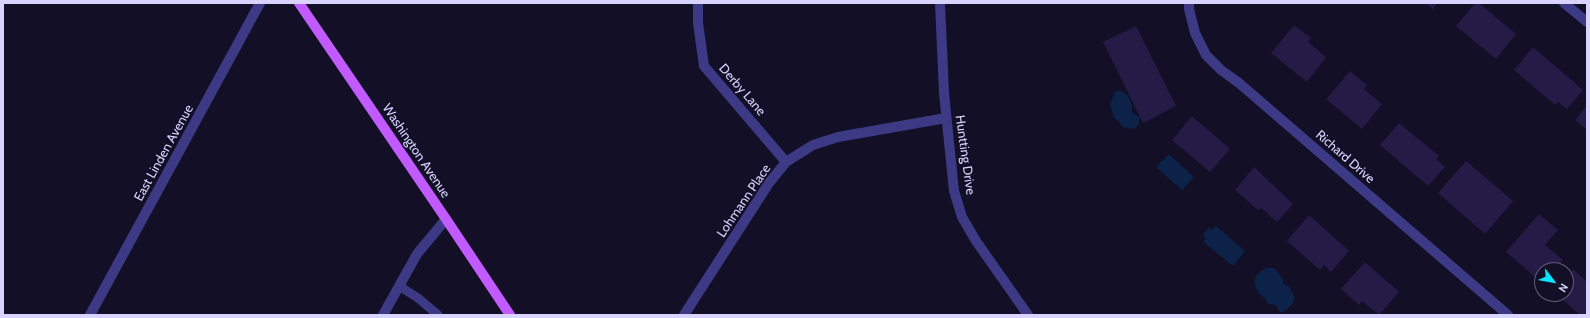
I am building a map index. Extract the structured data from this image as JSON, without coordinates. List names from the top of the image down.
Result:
{
  "streets": {
    "main road": ["Washington Avenue"],
    "street": [
      "Derby Lane",
      "East Linden Avenue",
      "Huntting Drive",
      "Richard Drive",
      "Lohmann Place"
    ]
  },
  "crossings": [
    ["Derby Lane", "Lohmann Place"],
    ["Huntting Drive", "Lohmann Place"]
  ],
  "north": "bottom right"
}
